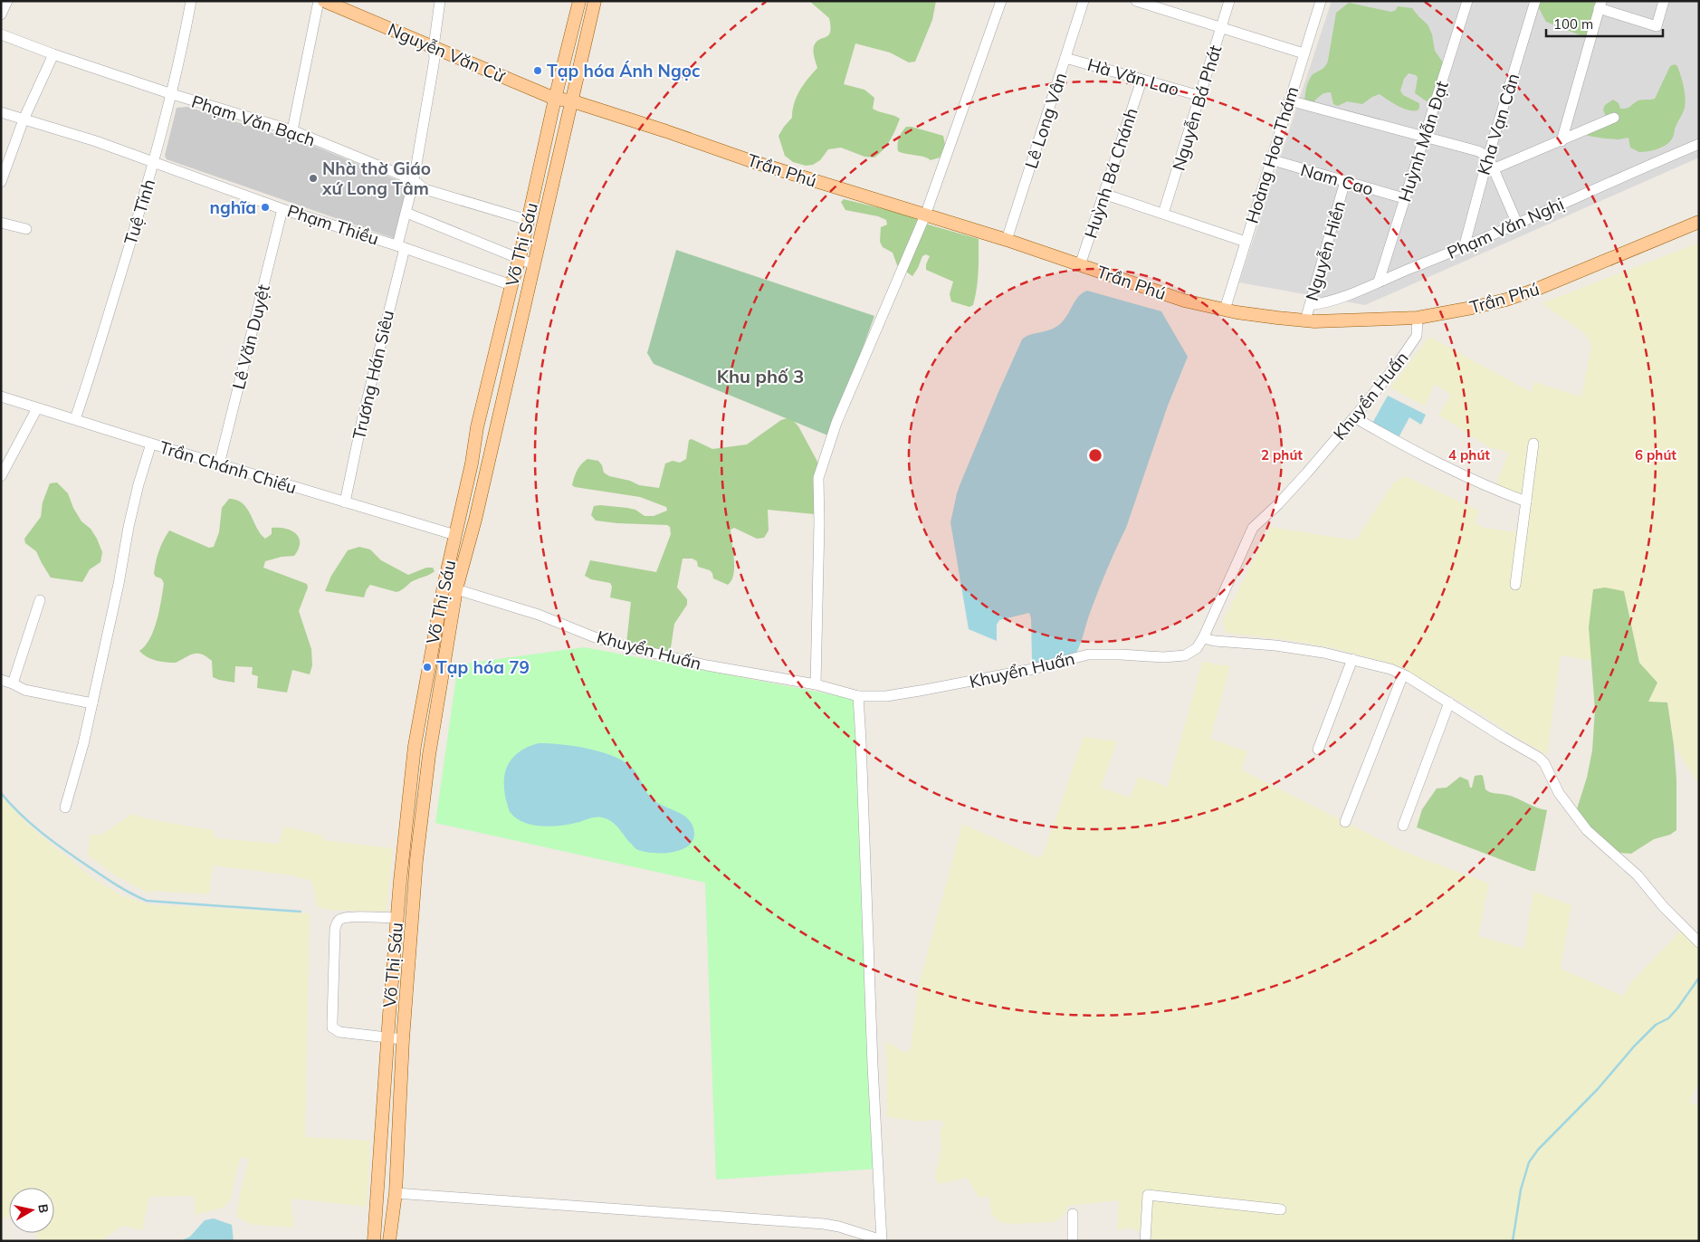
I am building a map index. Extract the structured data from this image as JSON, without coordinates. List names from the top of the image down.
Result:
{
  "streets": {
    "main road": ["Nguyễn Văn Cừ", "Trần Phú", "Võ Thị Sáu"],
    "street": [
      "Hà Văn Lao",
      "Nguyễn Bá Phát",
      "Phạm Văn Bạch",
      "Lê Long Vân",
      "Kha Vạn Cân",
      "Huỳnh Mẫn Đạt",
      "Hoàng Hoa Thám",
      "Huỳnh Bá Chánh",
      "Nam Cao",
      "Tuệ Tĩnh",
      "Phạm Thiều",
      "Phạm Văn Nghị",
      "Nguyễn Hiền",
      "Lê Văn Duyệt",
      "Trương Hán Siêu",
      "Khuyển Huấn",
      "Trần Chánh Chiếu"
    ]
  },
  "crossings": [
    ["Nguyễn Văn Cừ", "Trần Phú"],
    ["Nguyễn Văn Cừ", "Võ Thị Sáu"],
    ["Nguyễn Văn Cừ", "Trương Hán Siêu"],
    ["Hà Văn Lao", "Nguyễn Bá Phát"],
    ["Hà Văn Lao", "Lê Long Vân"],
    ["Hà Văn Lao", "Huỳnh Bá Chánh"],
    ["Phạm Văn Bạch", "Tuệ Tĩnh"],
    ["Phạm Văn Bạch", "Võ Thị Sáu"],
    ["Phạm Văn Bạch", "Trương Hán Siêu"],
    ["Lê Long Vân", "Trần Phú"],
    ["Kha Vạn Cân", "Phạm Văn Nghị"],
    ["Huỳnh Mẫn Đạt", "Nam Cao"],
    ["Huỳnh Mẫn Đạt", "Phạm Văn Nghị"],
    ["Hoàng Hoa Thám", "Trần Phú"],
    ["Hoàng Hoa Thám", "Nam Cao"],
    ["Trần Phú", "Huỳnh Bá Chánh"],
    ["Trần Phú", "Võ Thị Sáu"],
    ["Trần Phú", "Nguyễn Hiền"],
    ["Trần Phú", "Khuyển Huấn"],
    ["Nam Cao", "Nguyễn Hiền"],
    ["Tuệ Tĩnh", "Phạm Thiều"],
    ["Tuệ Tĩnh", "Trần Chánh Chiếu"],
    ["Phạm Thiều", "Võ Thị Sáu"],
    ["Phạm Thiều", "Lê Văn Duyệt"],
    ["Phạm Thiều", "Trương Hán Siêu"],
    ["Phạm Văn Nghị", "Nguyễn Hiền"],
    ["Võ Thị Sáu", "Khuyển Huấn"],
    ["Võ Thị Sáu", "Trần Chánh Chiếu"],
    ["Lê Văn Duyệt", "Trần Chánh Chiếu"],
    ["Trương Hán Siêu", "Trần Chánh Chiếu"]
  ],
  "districts": ["Khu phố 3"],
  "places": [
    "Tạp hóa Ánh Ngọc",
    "Nhà thờ Giáo xứ Long Tâm",
    "nghĩa",
    "Tạp hóa 79"
  ],
  "scale_bar": "100 m",
  "north": "right",
  "rings": ["2 phút", "4 phút", "6 phút"]
}
